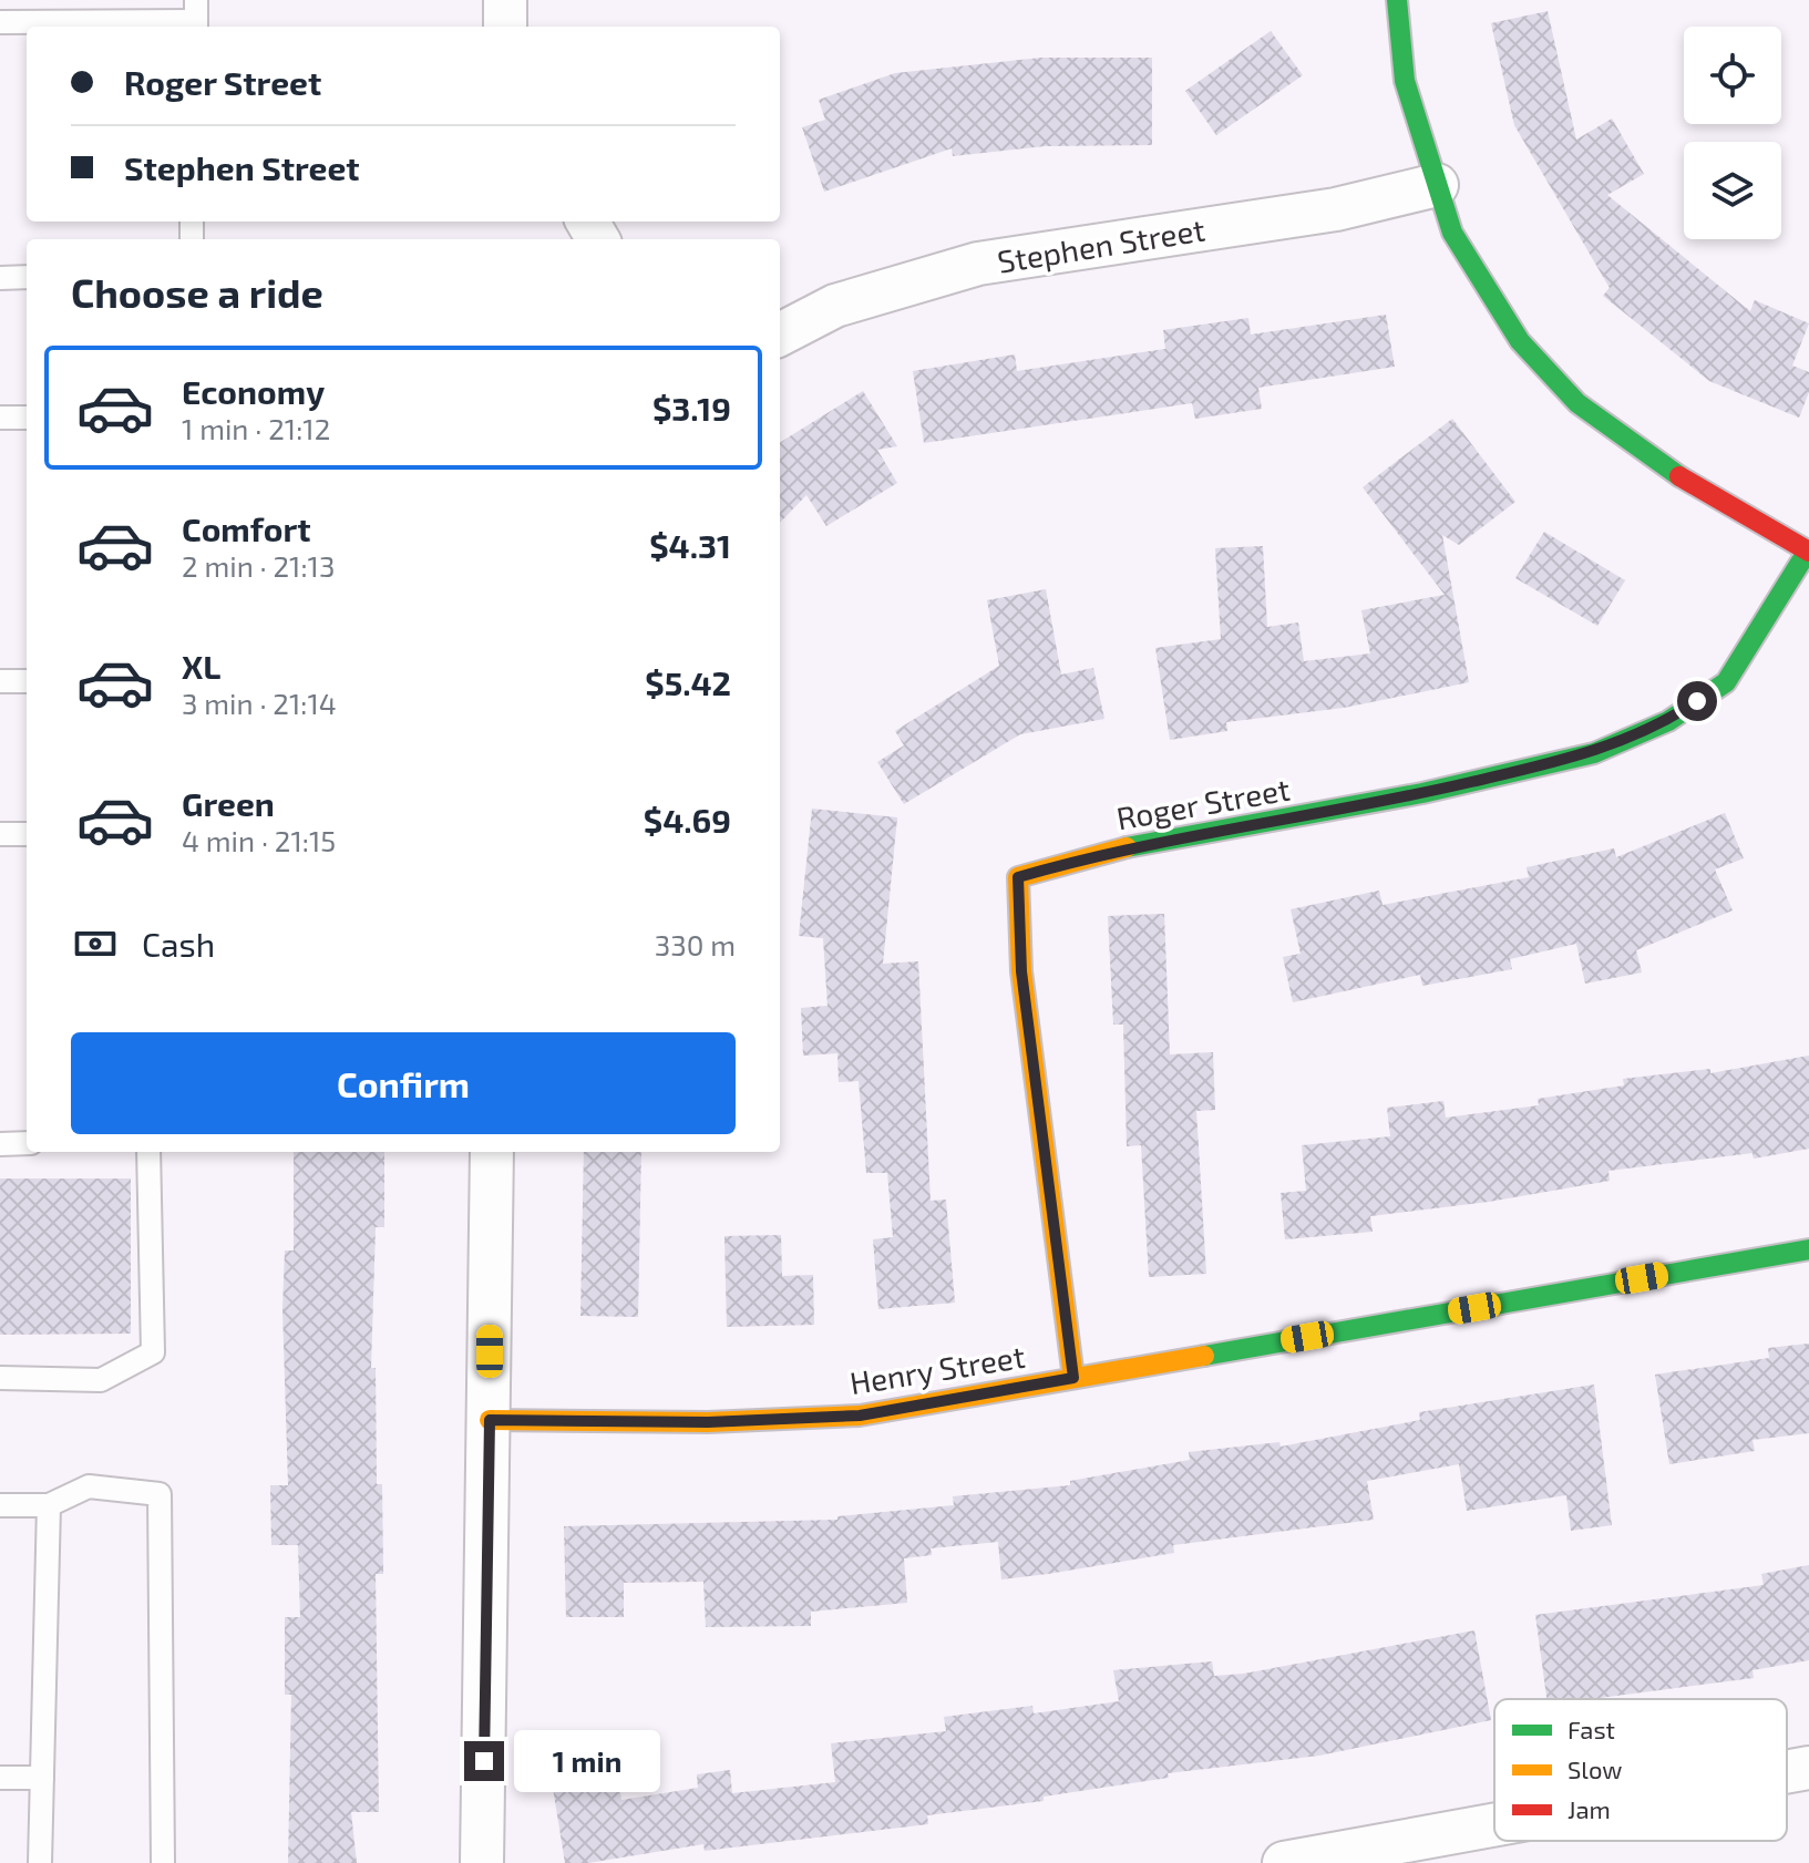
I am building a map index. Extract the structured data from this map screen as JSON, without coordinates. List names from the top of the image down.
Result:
{
  "streets": {
    "street": ["Stephen Street", "Roger Street", "Henry Street"]
  },
  "crossings": [
    ["Roger Street", "Henry Street"]
  ],
  "legend": ["Fast", "Slow", "Jam"],
  "page": {
    "banner": ["Roger Street", "Stephen Street"],
    "heading": "Choose a ride",
    "list": [
      {
        "name": "Economy",
        "note": "1 min · 21:12",
        "value": "$3.19"
      },
      {
        "name": "Comfort",
        "note": "2 min · 21:13",
        "value": "$4.31"
      },
      {
        "name": "XL",
        "note": "3 min · 21:14",
        "value": "$5.42"
      },
      {
        "name": "Green",
        "note": "4 min · 21:15",
        "value": "$4.69"
      }
    ],
    "pay": ["Cash", "330 m"],
    "buttons": "Confirm",
    "bubble": "1 min"
  }
}
